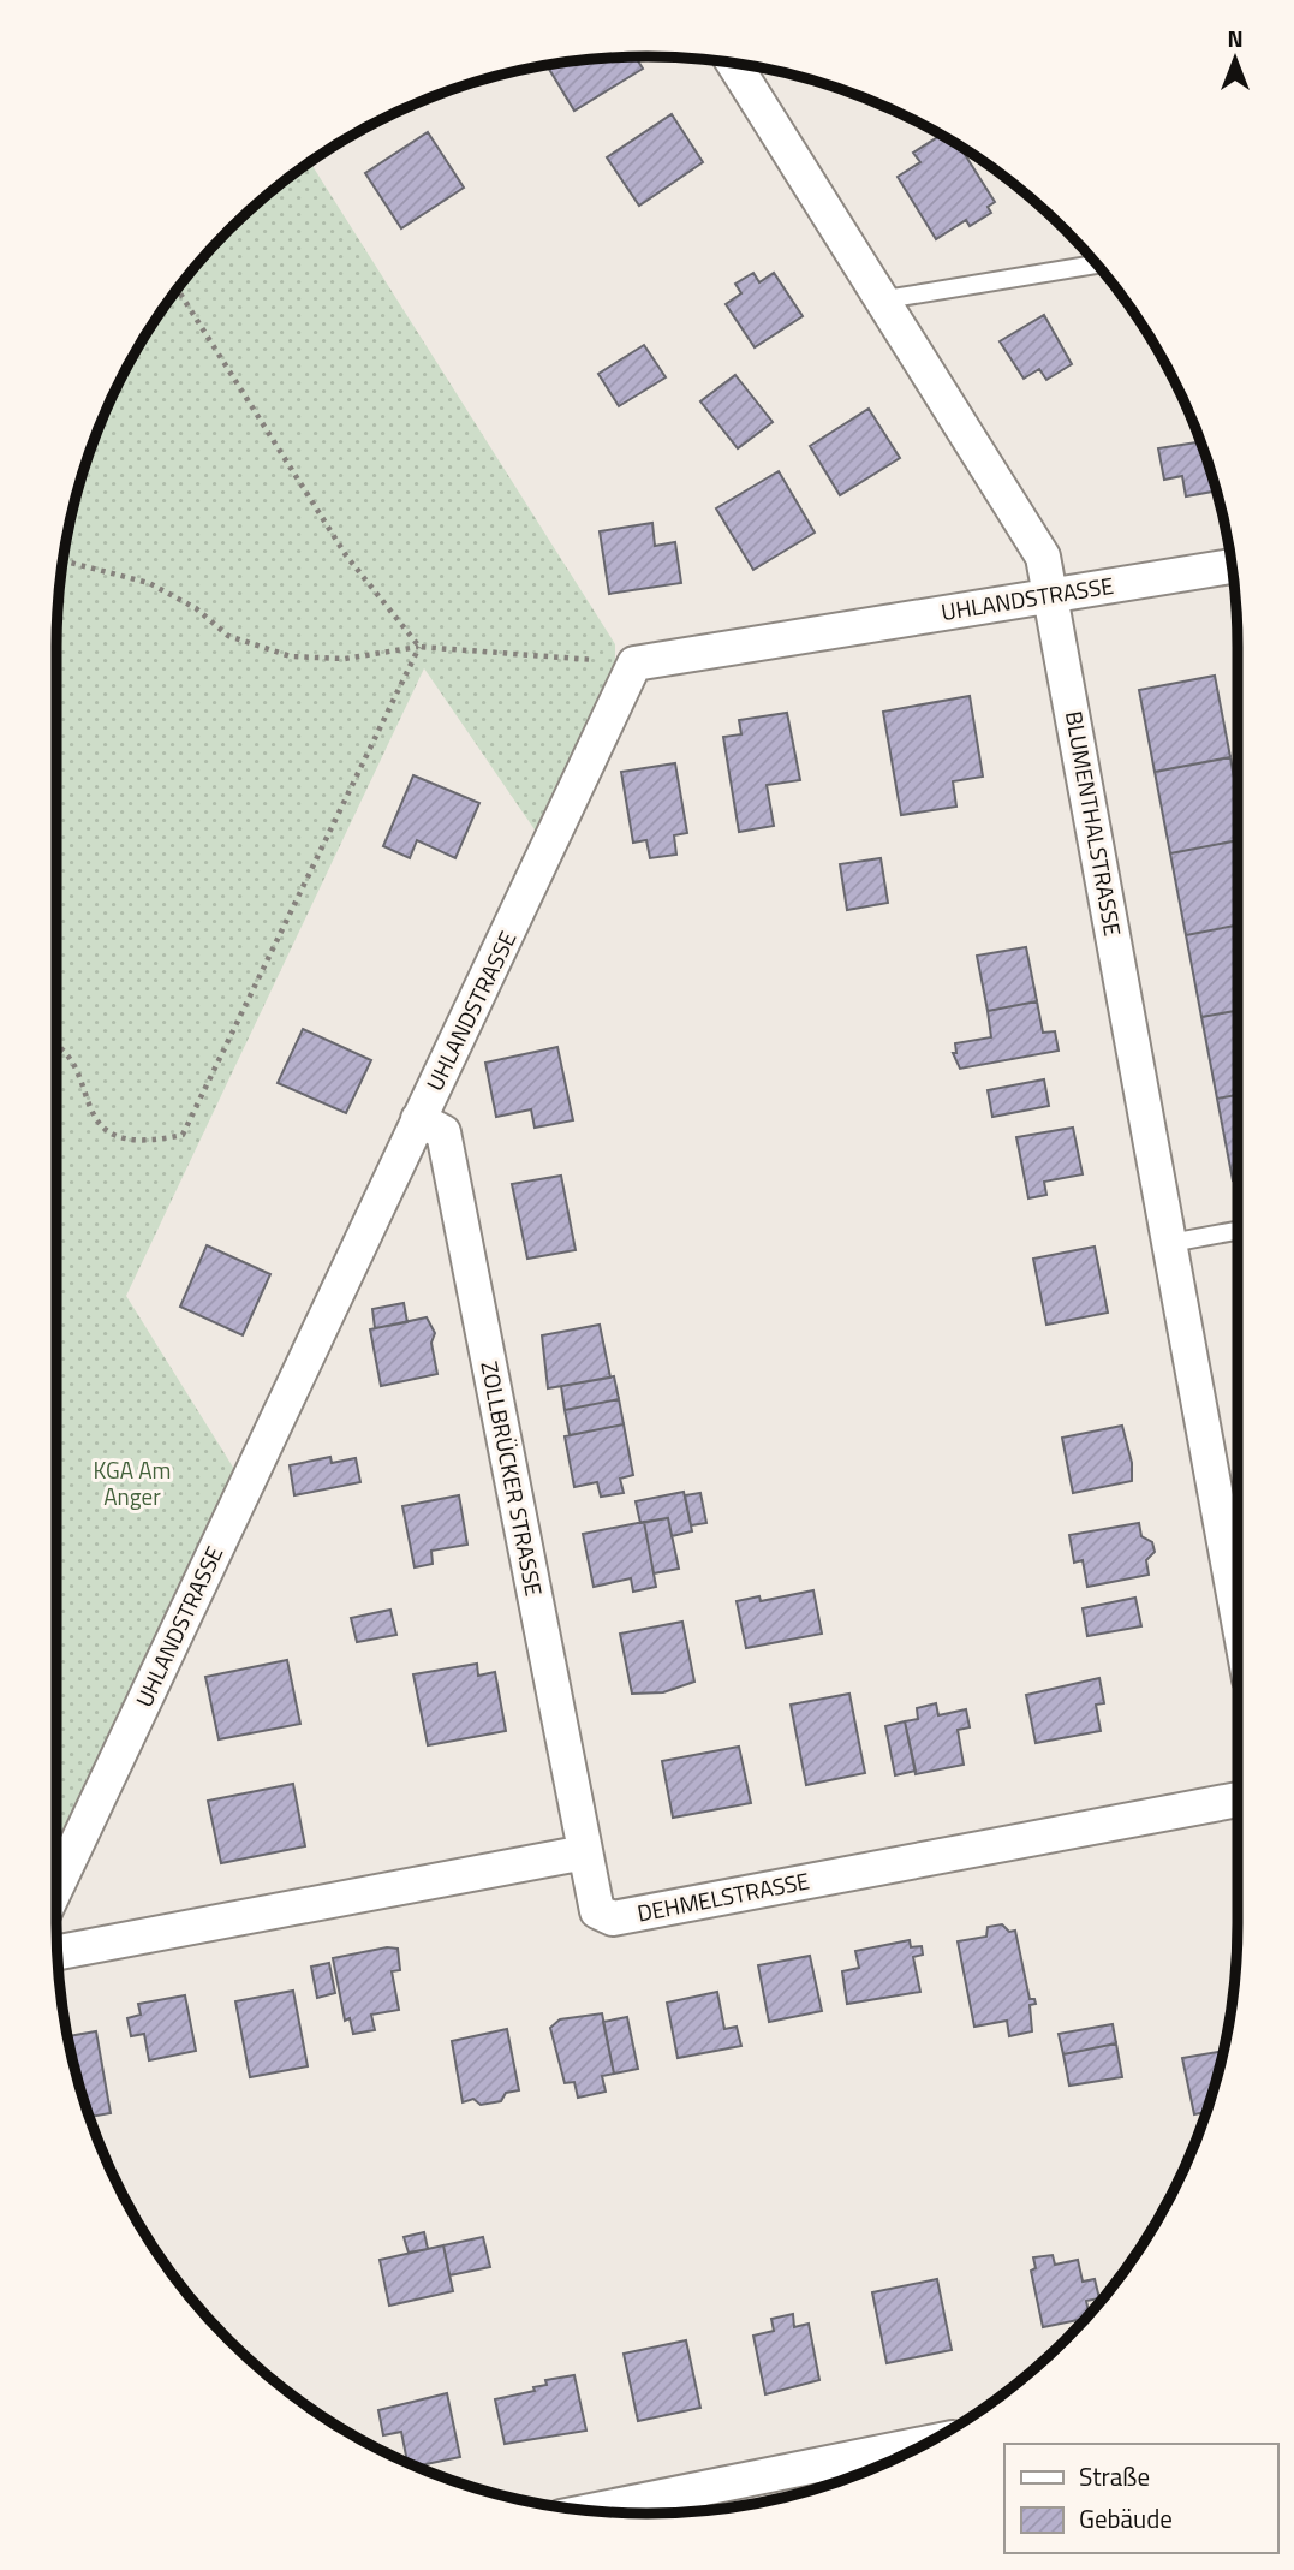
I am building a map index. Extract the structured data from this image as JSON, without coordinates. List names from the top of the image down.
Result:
{
  "streets": {
    "street": [
      "UHLANDSTRASSE",
      "BLUMENTHALSTRASSE",
      "ZOLLBRÜCKER STRASSE",
      "DEHMELSTRASSE"
    ]
  },
  "crossings": [
    ["UHLANDSTRASSE", "BLUMENTHALSTRASSE"],
    ["UHLANDSTRASSE", "ZOLLBRÜCKER STRASSE"],
    ["ZOLLBRÜCKER STRASSE", "DEHMELSTRASSE"]
  ],
  "parks": ["KGA Am Anger"],
  "legend": ["Straße", "Gebäude"],
  "north": "top"
}
